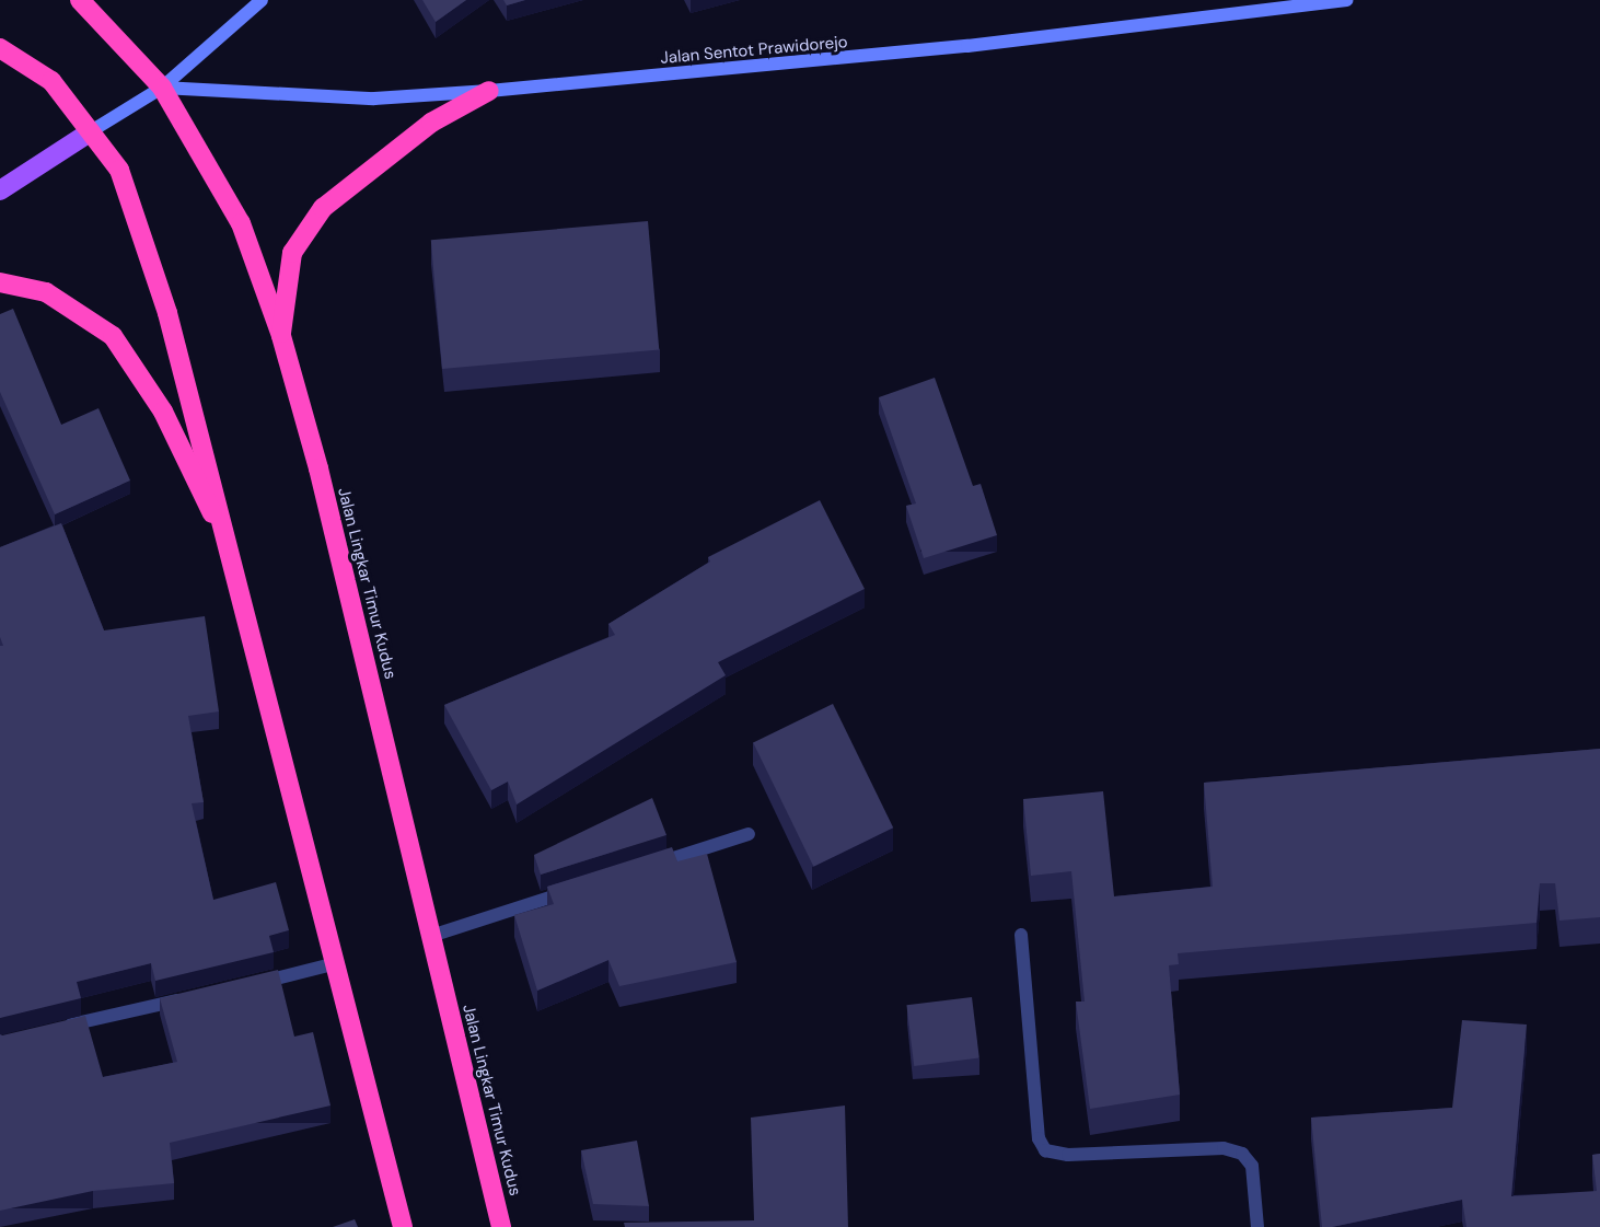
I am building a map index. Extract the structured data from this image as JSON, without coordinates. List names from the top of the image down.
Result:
{
  "streets": {
    "highway": ["Jalan Lingkar Timur Kudus"],
    "main road": ["Jalan Sentot Prawidorejo"]
  },
  "crossings": [
    ["Jalan Sentot Prawidorejo", "Jalan Lingkar Timur Kudus"]
  ]
}
